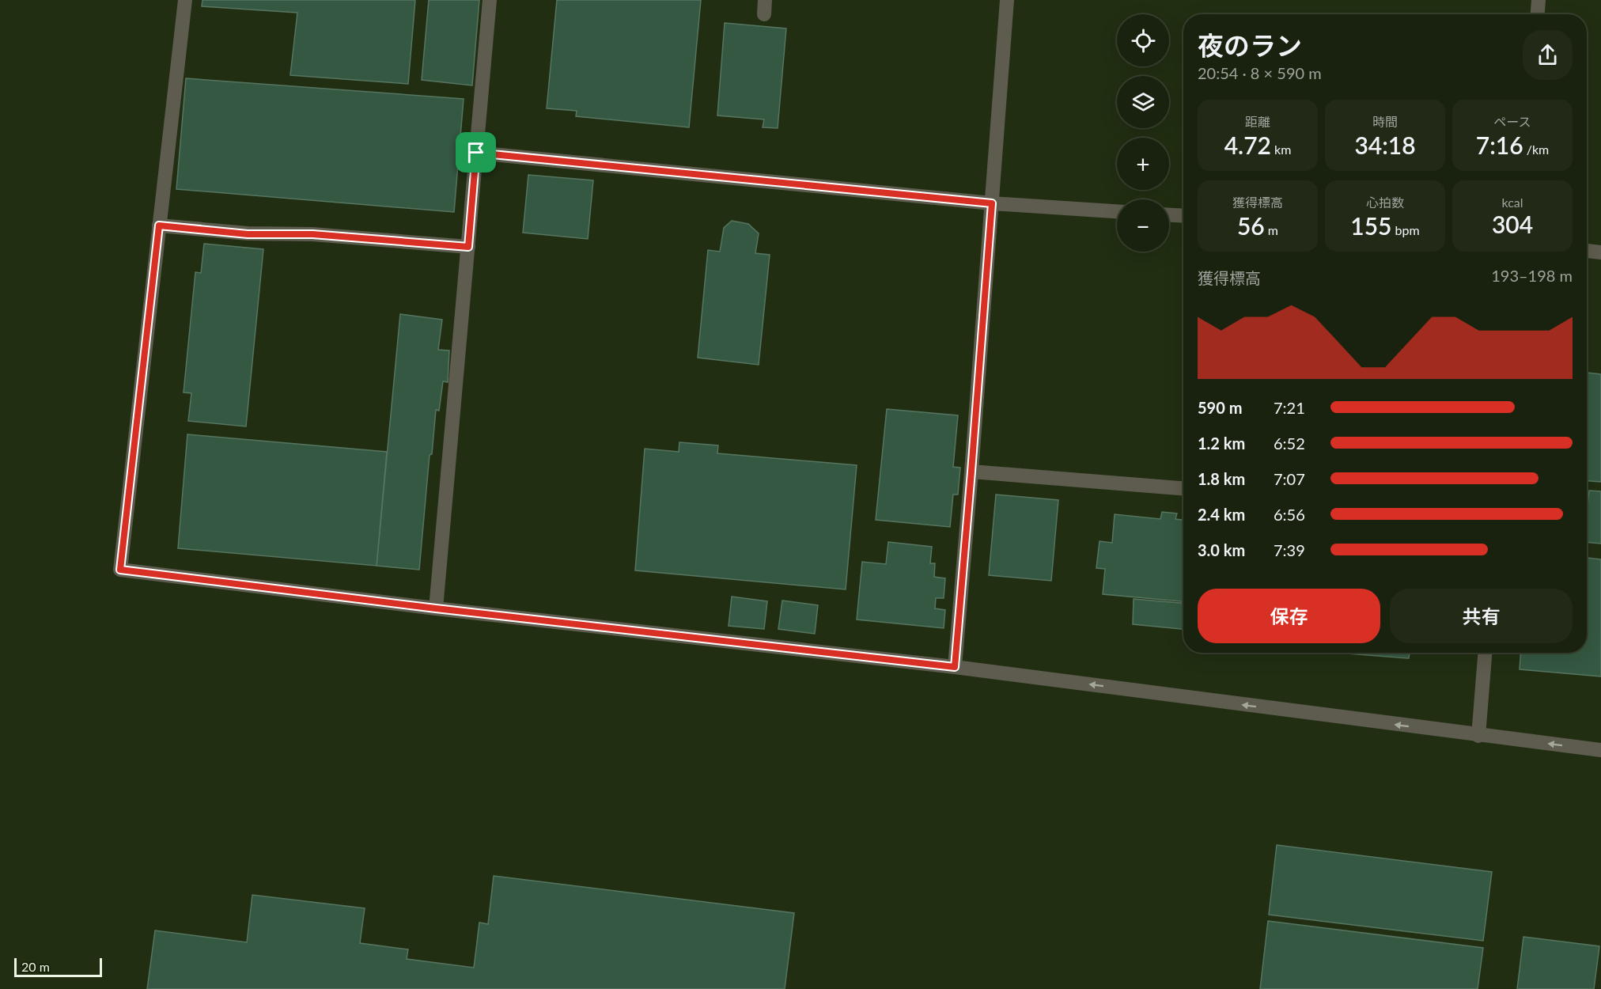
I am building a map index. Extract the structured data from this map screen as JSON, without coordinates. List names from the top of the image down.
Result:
{
  "scale_bar": "20 m",
  "page": {
    "map_buttons": ["+", "−"],
    "heading": ["夜のラン", "20:54 · 8 × 590 m"],
    "stats": [
      ["距離", "4.72 km"],
      ["時間", "34:18"],
      ["ペース", "7:16 /km"],
      ["獲得標高", "56 m"],
      ["心拍数", "155 bpm"],
      ["kcal", "304"]
    ],
    "chart": ["獲得標高", "193–198 m"],
    "list": [
      {
        "name": "590 m",
        "note": "7:21"
      },
      {
        "name": "1.2 km",
        "note": "6:52"
      },
      {
        "name": "1.8 km",
        "note": "7:07"
      },
      {
        "name": "2.4 km",
        "note": "6:56"
      },
      {
        "name": "3.0 km",
        "note": "7:39"
      }
    ],
    "buttons": ["保存", "共有"],
    "scale": "20 m"
  }
}
